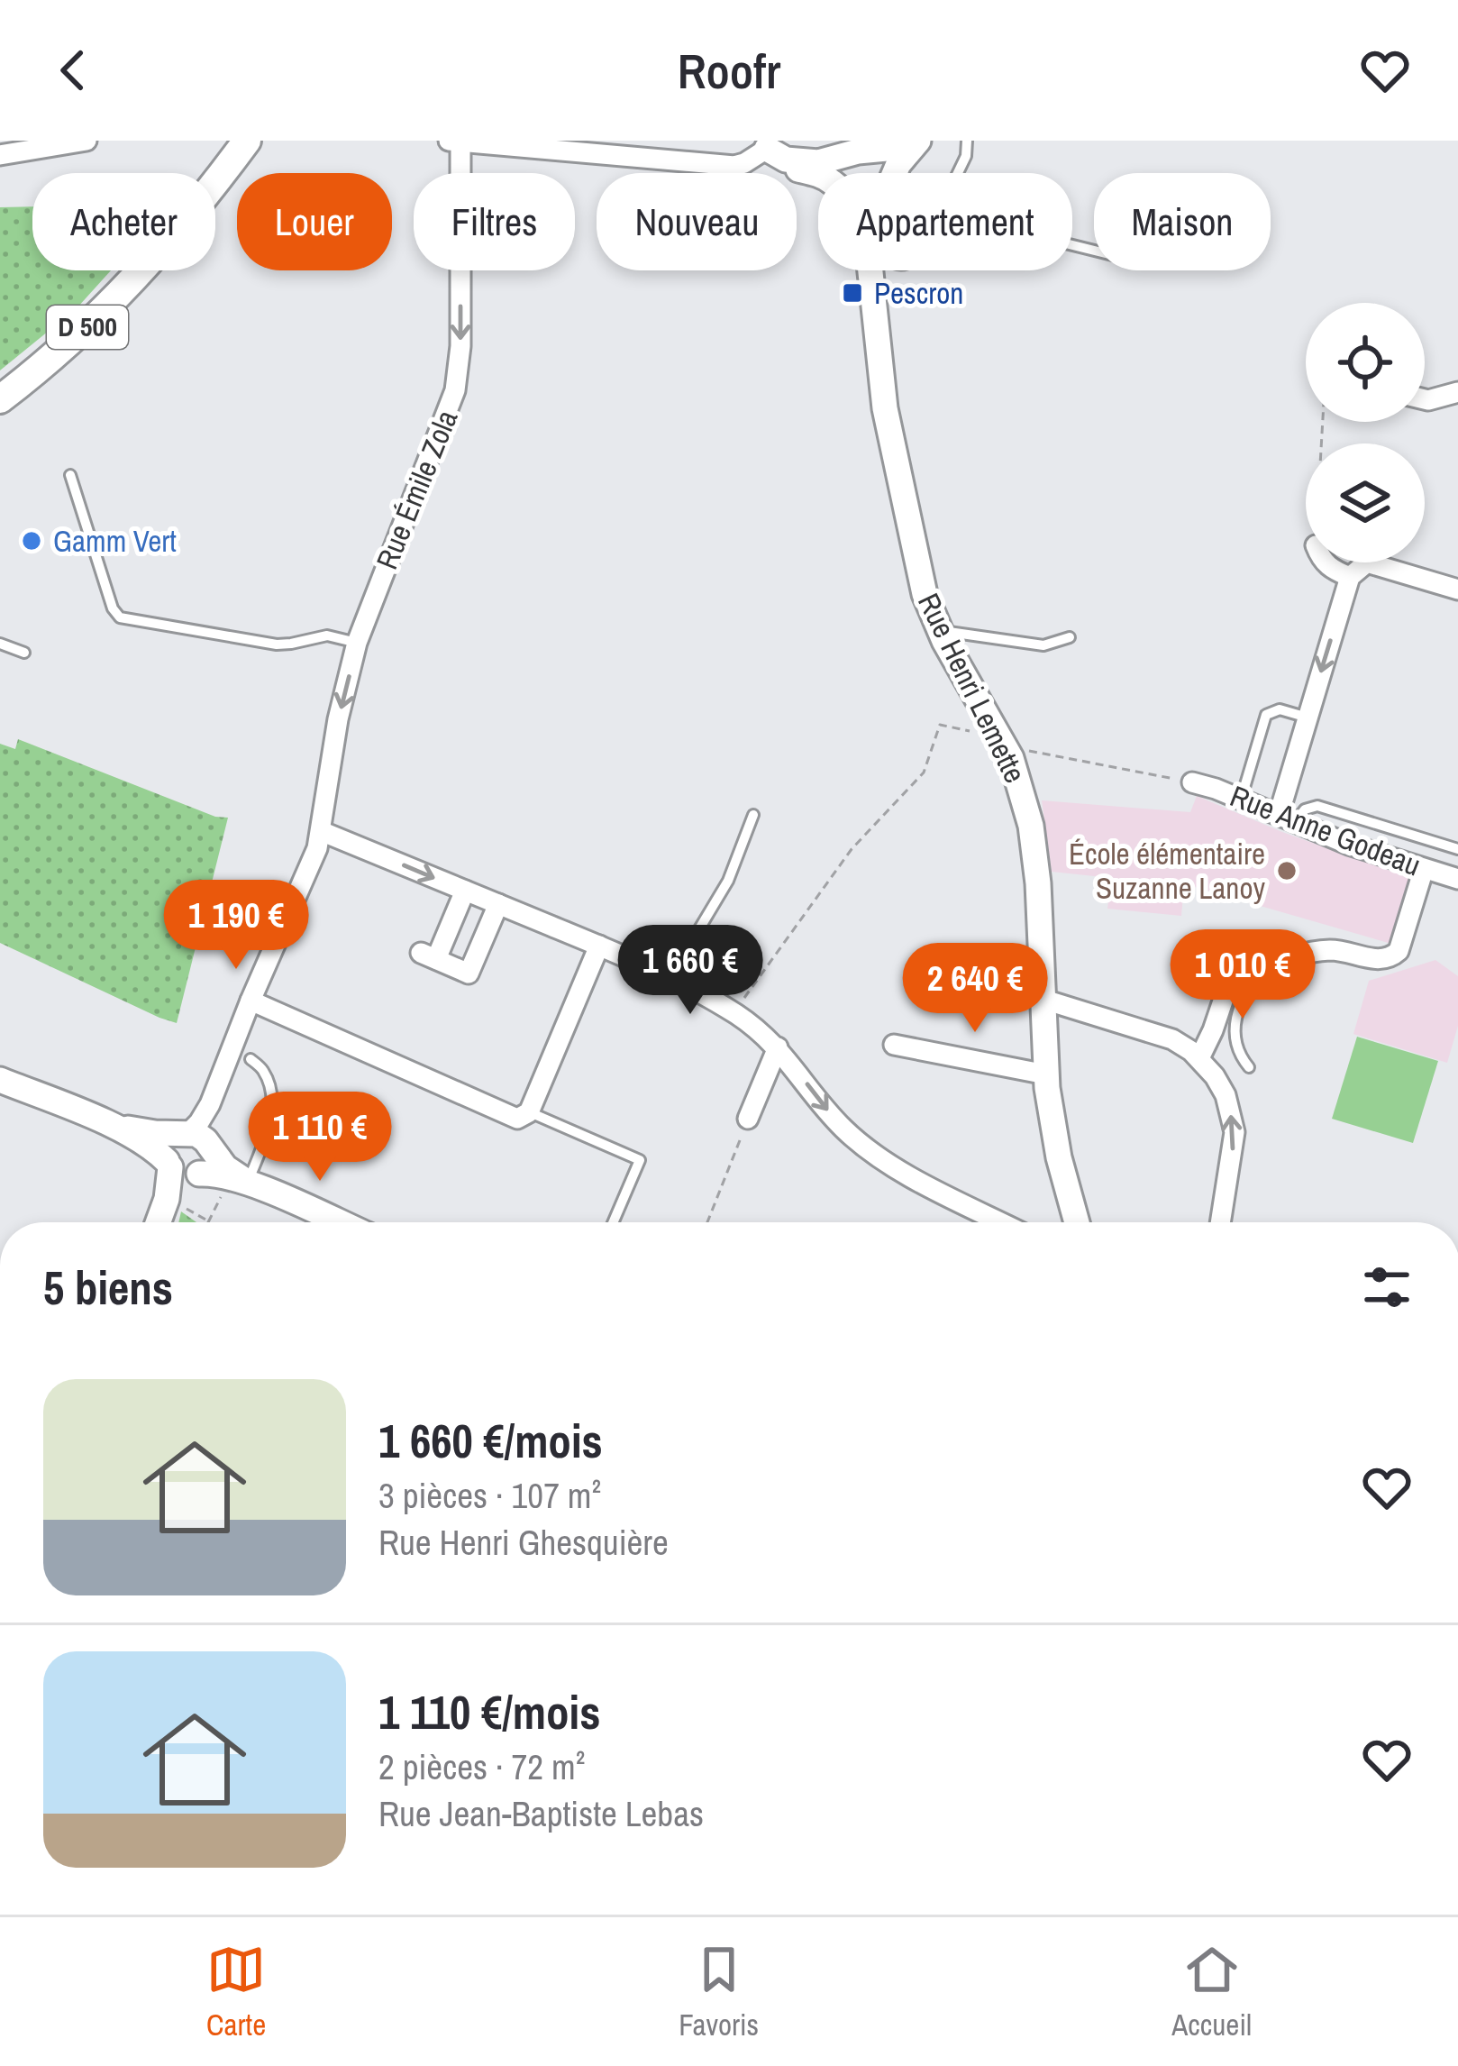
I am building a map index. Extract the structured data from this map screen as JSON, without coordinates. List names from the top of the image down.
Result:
{
  "streets": {
    "main road": ["D 500"],
    "street": ["Rue Émile Zola", "Rue Henri Lemette", "Rue Anne Godeau"]
  },
  "one_way": ["Rue Émile Zola"],
  "places": {
    "transit": ["Pescron"],
    "other": ["Gamm Vert", "École élémentaire Suzanne Lanoy"]
  },
  "page": {
    "header": "Roofr",
    "chip": [
      "Acheter",
      "Louer",
      "Filtres",
      "Nouveau",
      "Appartement",
      "Maison"
    ],
    "price": [
      "1 190 €",
      "1 660 €",
      "1 010 €",
      "2 640 €",
      "1 110 €"
    ],
    "heading": "5 biens",
    "list": [
      {
        "name": "1 660 €/mois",
        "note": "3 pièces · 107 m² · Rue Henri Ghesquière"
      },
      {
        "name": "1 110 €/mois",
        "note": "2 pièces · 72 m² · Rue Jean-Baptiste Lebas"
      }
    ],
    "tabs": ["Carte", "Favoris", "Accueil"]
  }
}
